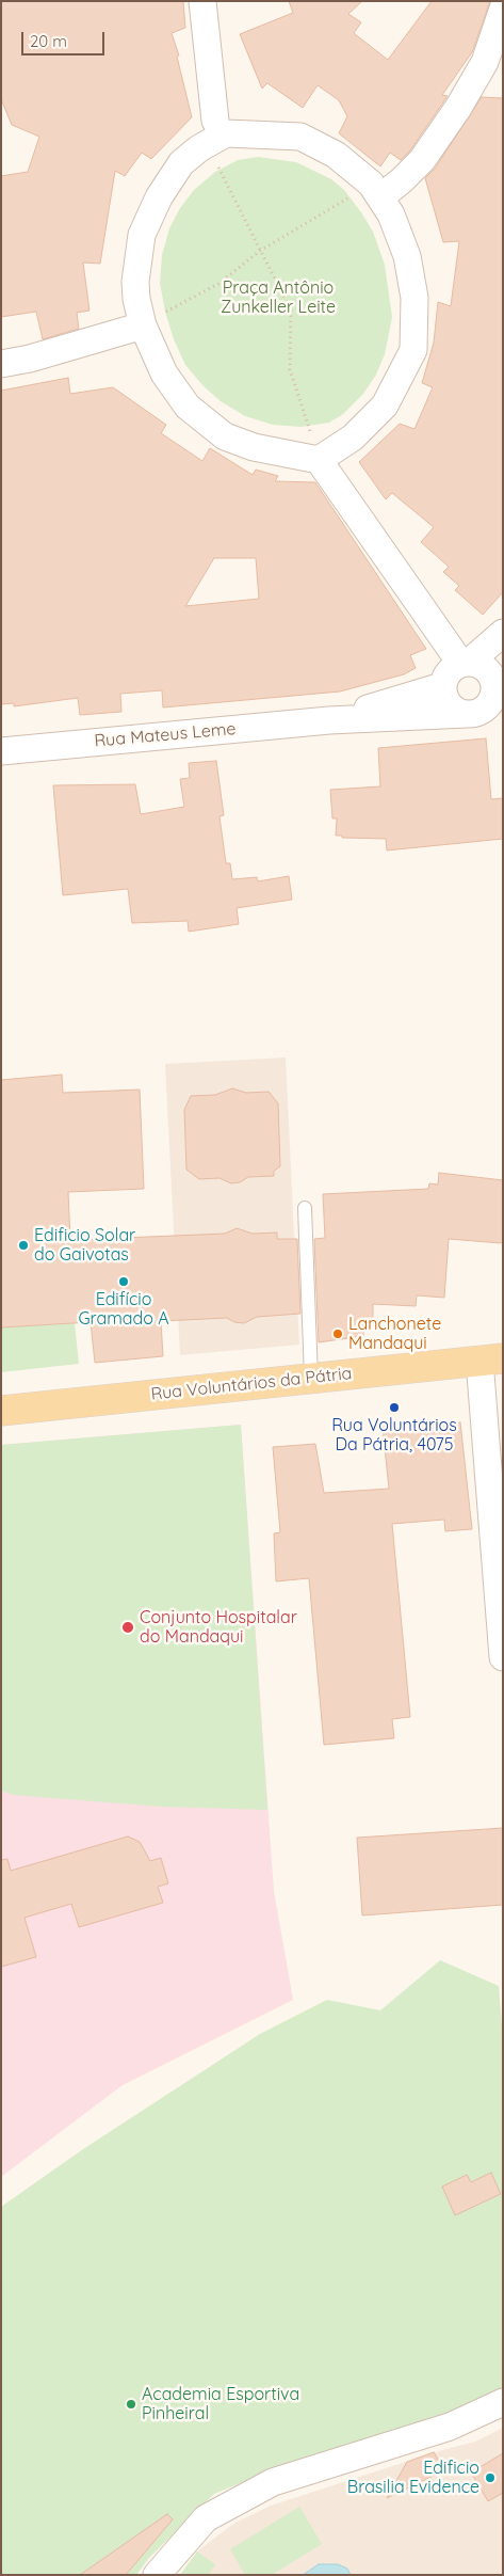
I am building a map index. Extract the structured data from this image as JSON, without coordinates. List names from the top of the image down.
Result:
{
  "streets": {
    "main road": ["Rua Voluntários da Pátria"],
    "street": ["Rua Mateus Leme"]
  },
  "parks": ["Praça Antônio Zunkeller Leite"],
  "places": [
    "Edificio Solar do Gaivotas",
    "Edifício Gramado A",
    "Lanchonete Mandaqui",
    "Rua Voluntários Da Pátria, 4075",
    "Conjunto Hospitalar do Mandaqui",
    "Academia Esportiva Pinheiral",
    "Edificio Brasilia Evidence"
  ],
  "scale_bar": "20 m"
}
